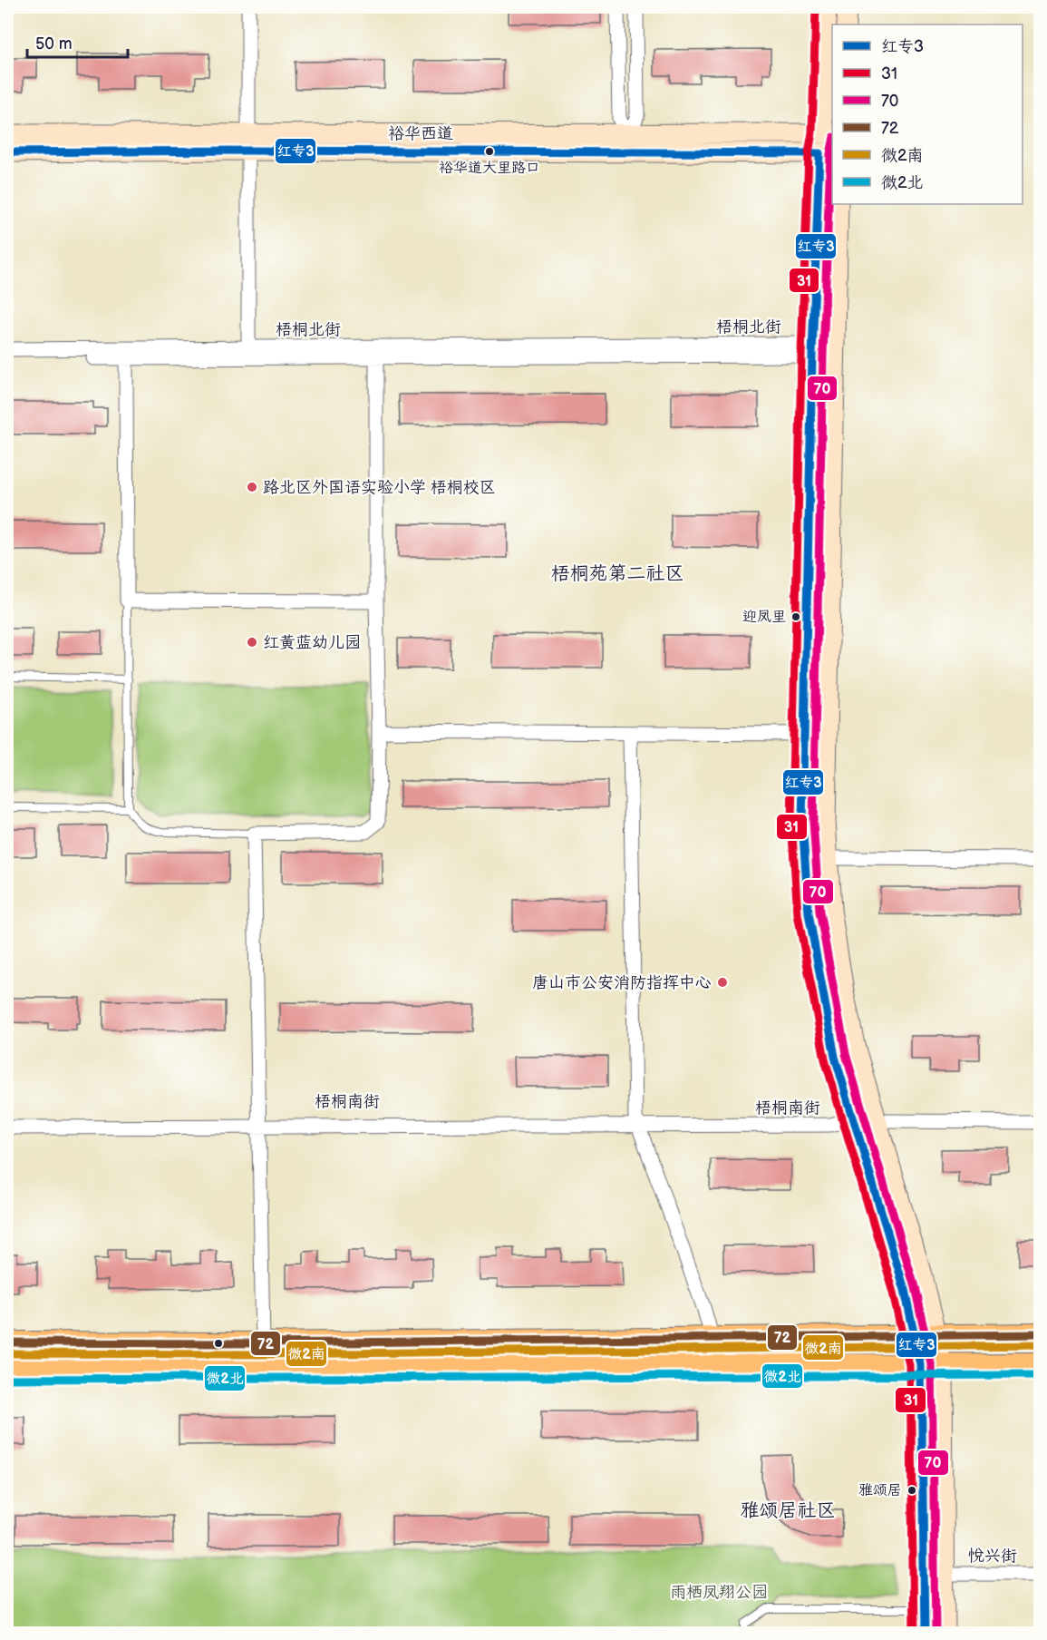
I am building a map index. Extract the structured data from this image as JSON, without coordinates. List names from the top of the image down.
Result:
{
  "streets": {
    "main road": ["裕华西道"],
    "street": ["梧桐北街", "梧桐南街", "悦兴街"]
  },
  "districts": ["梧桐苑第二社区", "雅颂居社区"],
  "parks": ["雨栖凤翔公园"],
  "places": [
    "裕华道大里路口",
    "路北区外国语实验小学 梧桐校区",
    "迎凤里",
    "红黄蓝幼儿园",
    "唐山市公安消防指挥中心",
    "雅颂居"
  ],
  "lines": [
    "transit line 31",
    "transit line 70",
    "transit line 红专3",
    "transit line 72",
    "transit line 微2南",
    "transit line 微2北"
  ],
  "legend": [
    "红专3",
    "31",
    "70",
    "72",
    "微2南",
    "微2北"
  ],
  "scale_bar": "50 m"
}
